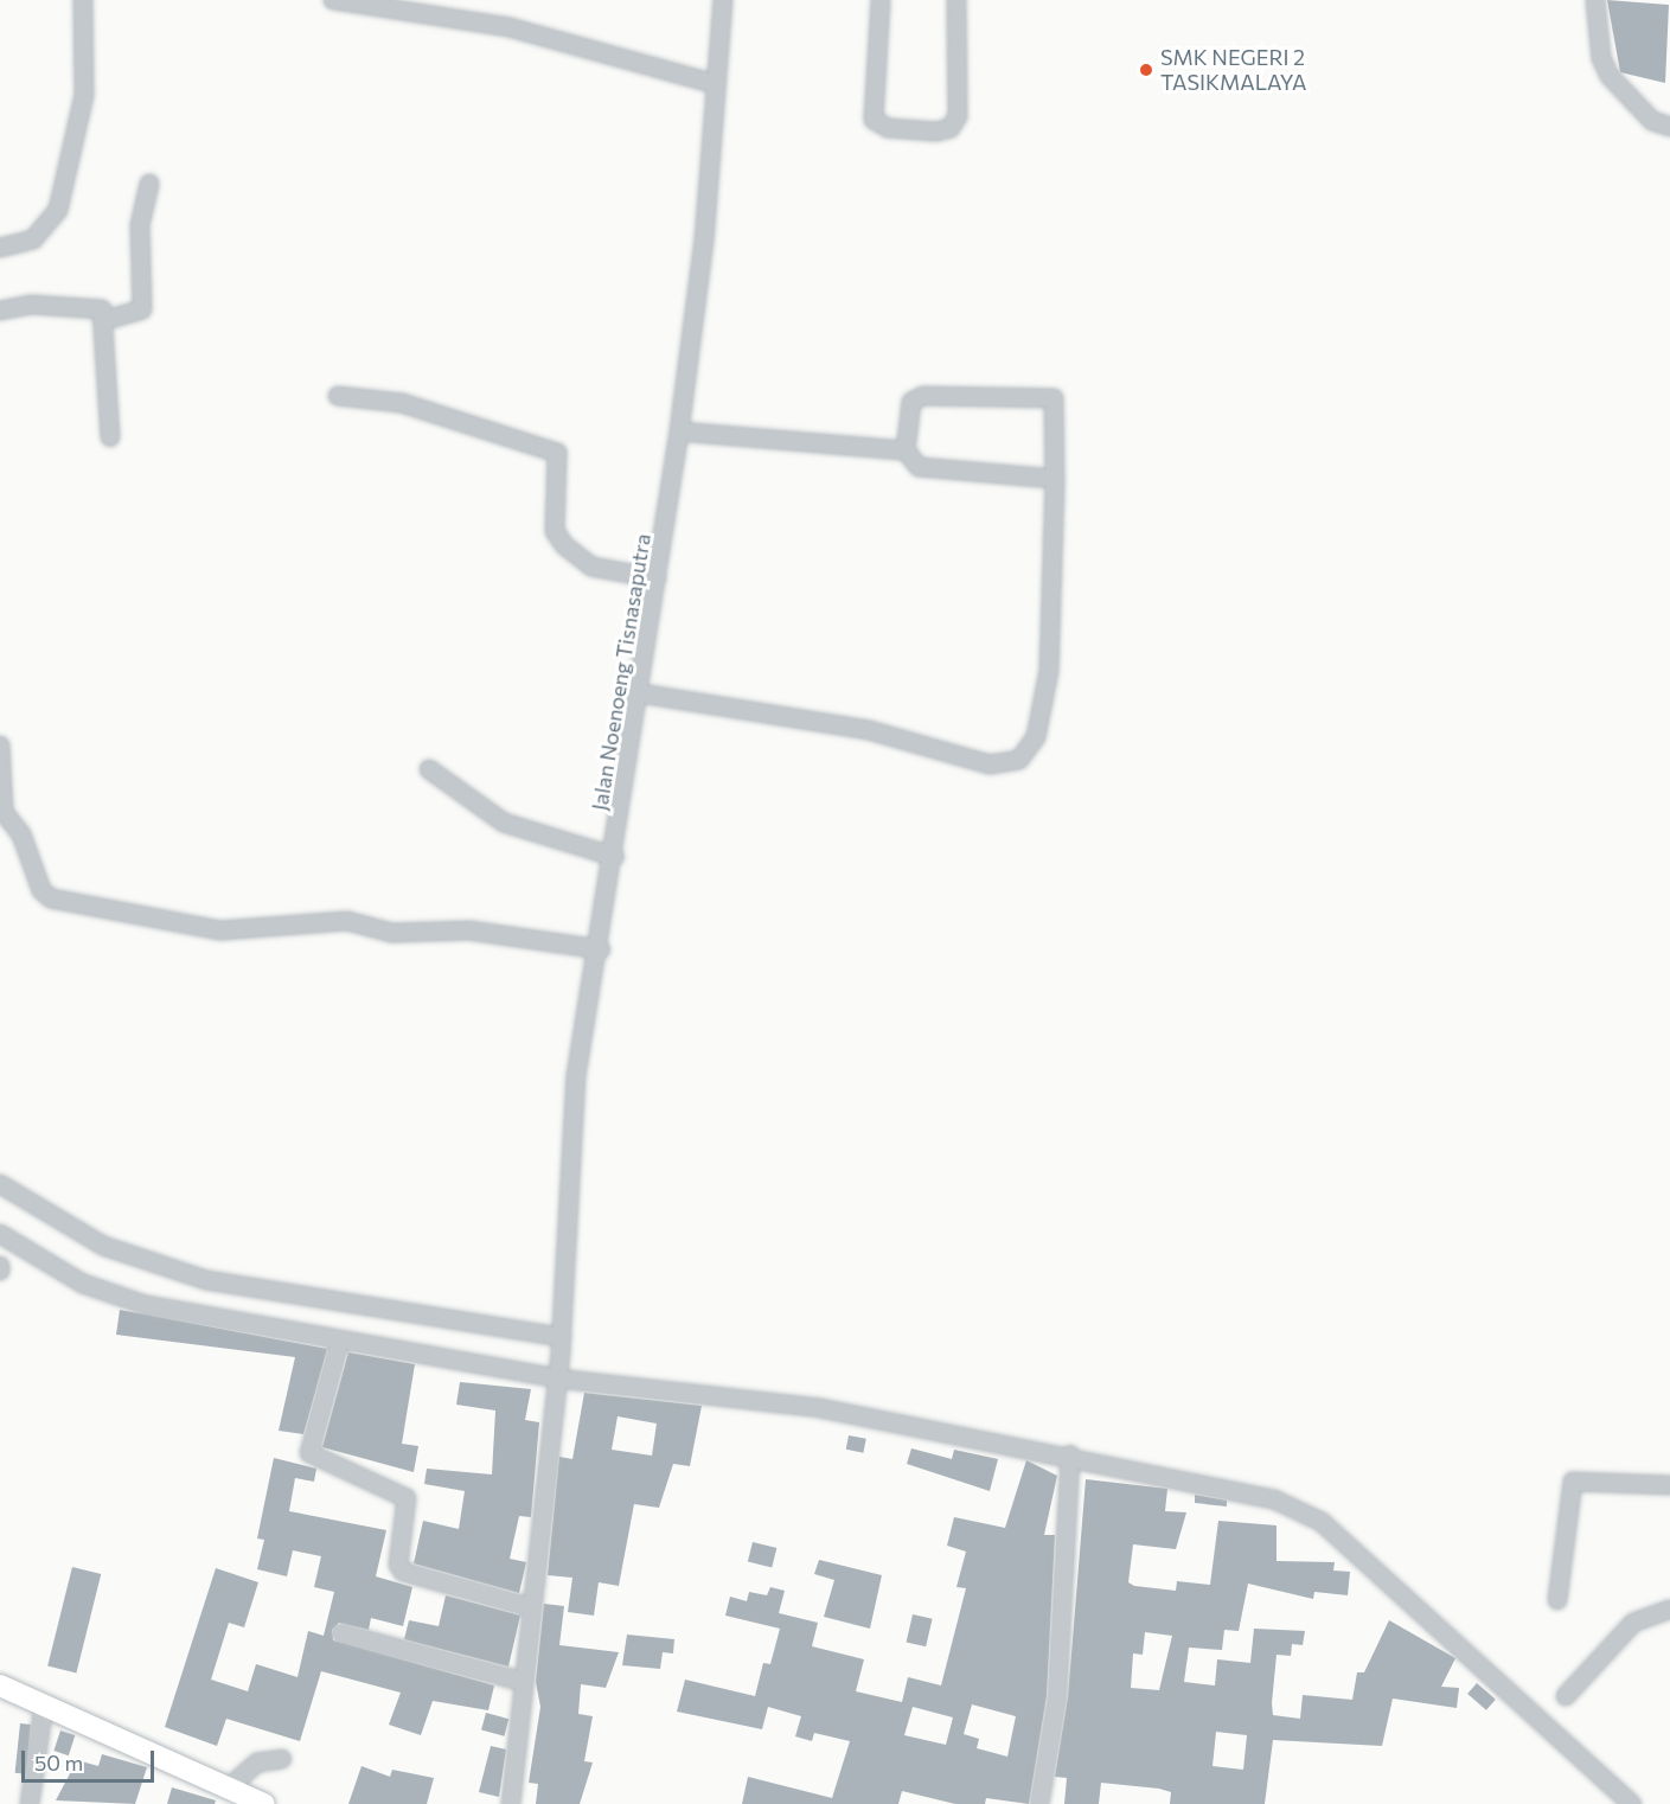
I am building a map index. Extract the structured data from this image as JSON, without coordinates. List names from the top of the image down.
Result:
{
  "streets": {
    "street": ["Jalan Noenoeng Tisnasaputra"]
  },
  "places": ["SMK NEGERI 2 TASIKMALAYA"],
  "scale_bar": "50 m"
}
